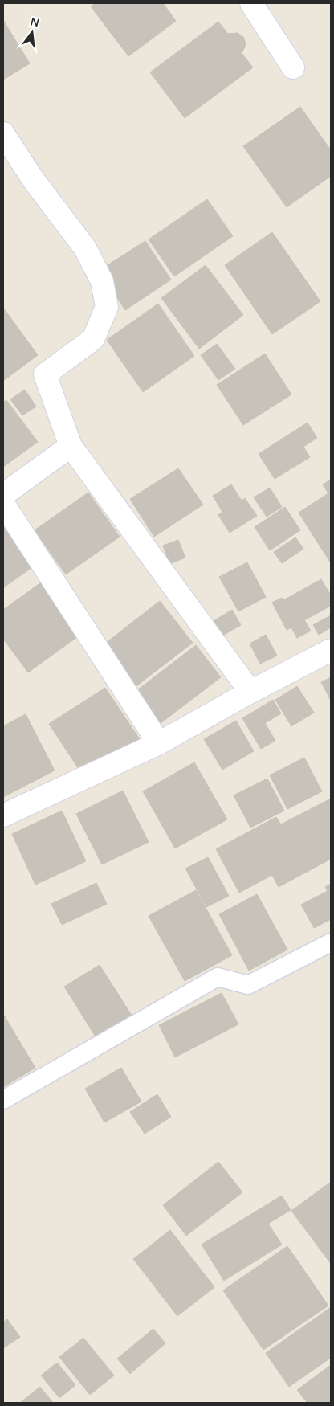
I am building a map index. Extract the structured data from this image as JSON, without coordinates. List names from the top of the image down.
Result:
{
  "north": "top"
}
